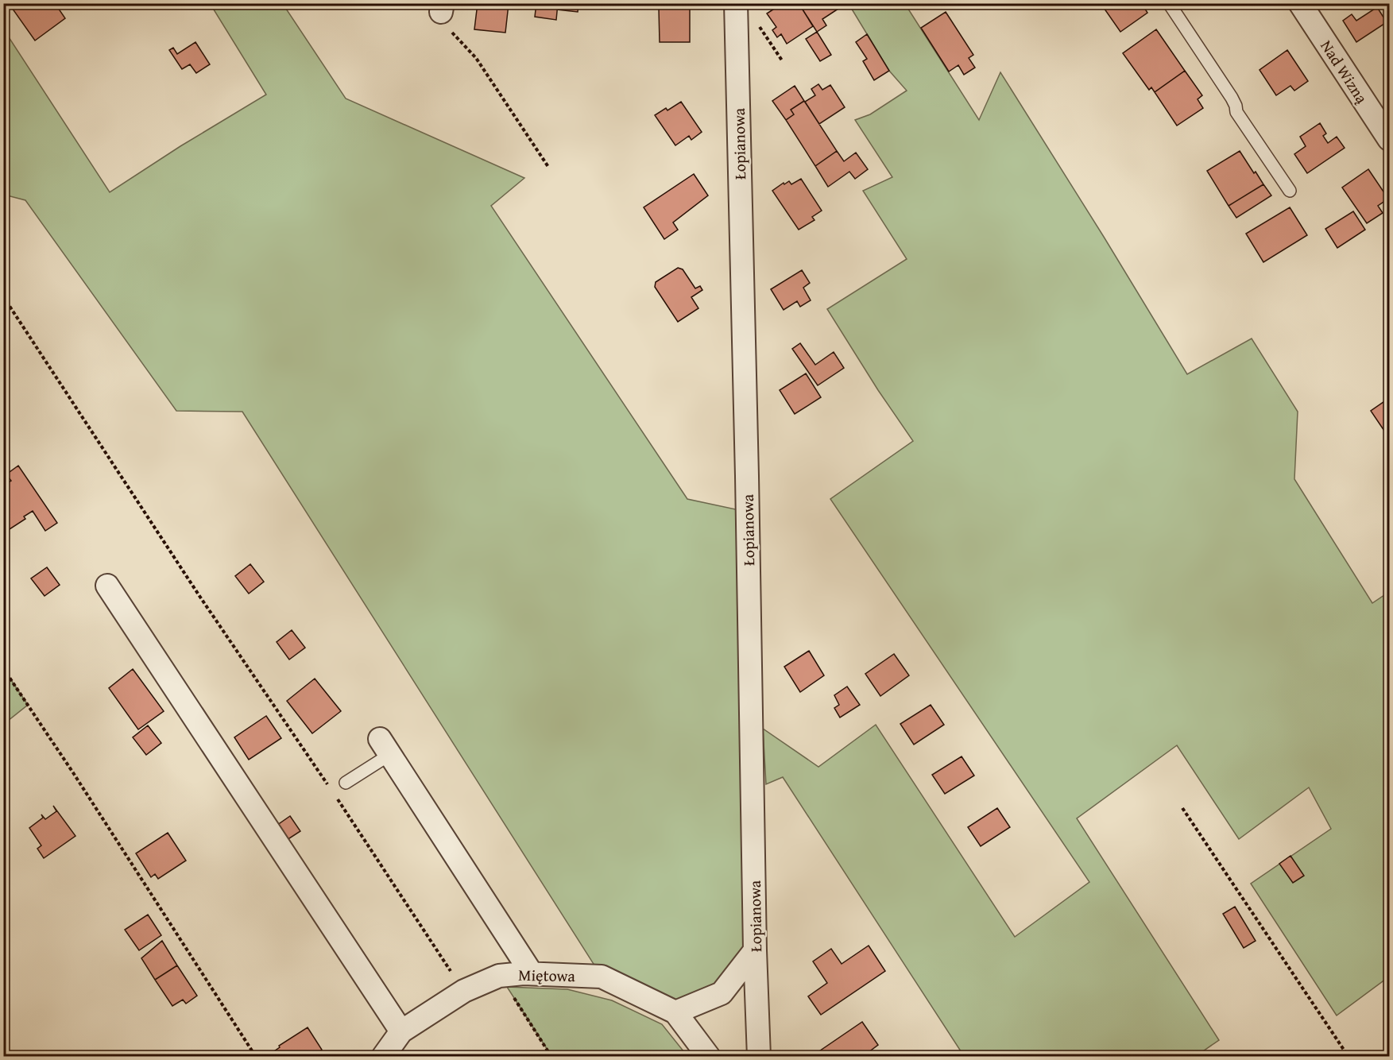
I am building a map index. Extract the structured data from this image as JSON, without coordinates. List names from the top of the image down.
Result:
{
  "streets": {
    "street": ["Nad Wizną", "Łopianowa", "Miętowa"]
  }
}
